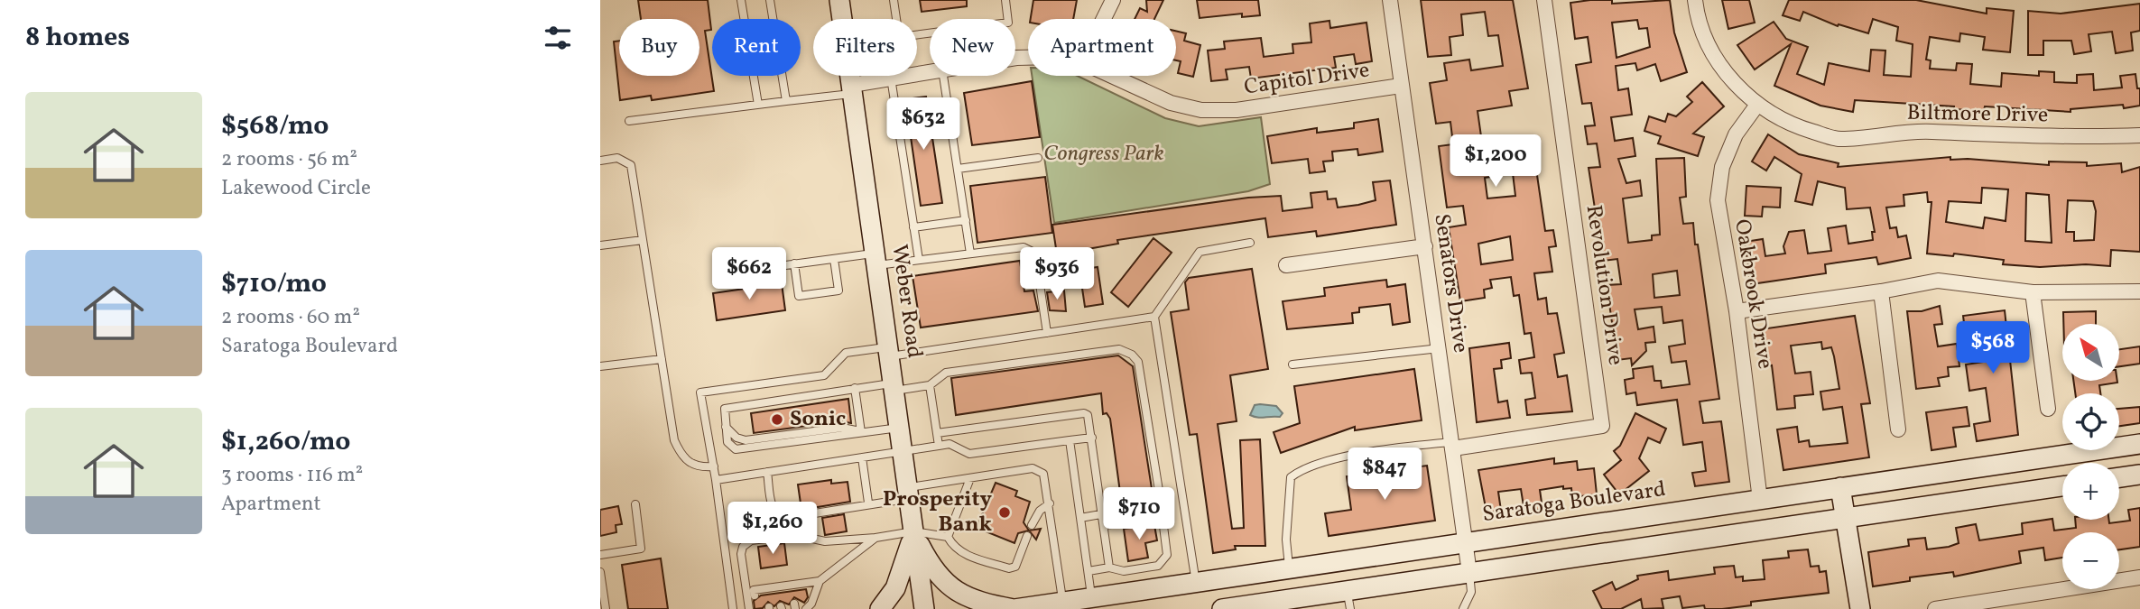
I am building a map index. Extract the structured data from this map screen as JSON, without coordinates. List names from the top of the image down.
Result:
{
  "streets": {
    "main road": ["Weber Road", "Saratoga Boulevard"],
    "street": [
      "Capitol Drive",
      "Biltmore Drive",
      "Senators Drive",
      "Revolution Drive",
      "Oakbrook Drive"
    ]
  },
  "crossings": [
    ["Capitol Drive", "Senators Drive"],
    ["Capitol Drive", "Weber Road"],
    ["Biltmore Drive", "Oakbrook Drive"],
    ["Senators Drive", "Revolution Drive"],
    ["Senators Drive", "Saratoga Boulevard"],
    ["Oakbrook Drive", "Saratoga Boulevard"]
  ],
  "parks": ["Congress Park"],
  "places": ["Sonic", "Prosperity Bank"],
  "north": "top left",
  "page": {
    "heading": "8 homes",
    "chip": [
      "Buy",
      "Rent",
      "Filters",
      "New",
      "Apartment"
    ],
    "list": [
      {
        "name": "$568/mo",
        "note": "2 rooms · 56 m² · Lakewood Circle"
      },
      {
        "name": "$710/mo",
        "note": "2 rooms · 60 m² · Saratoga Boulevard"
      },
      {
        "name": "$1,260/mo",
        "note": "3 rooms · 116 m² · Apartment"
      }
    ],
    "price": [
      "$632",
      "$1,200",
      "$662",
      "$936",
      "$568",
      "$847",
      "$710",
      "$1,260"
    ],
    "map_buttons": ["+", "−"]
  }
}
